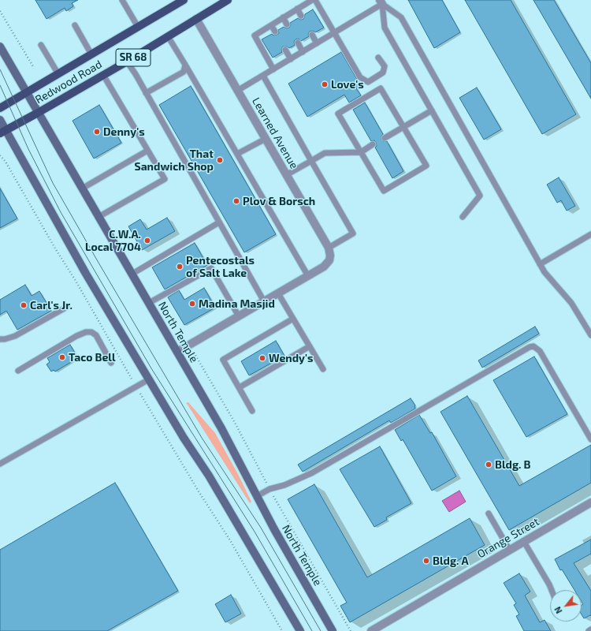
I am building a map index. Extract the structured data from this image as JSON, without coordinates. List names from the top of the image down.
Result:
{
  "streets": {
    "main road": ["SR 68", "Redwood Road", "North Temple"],
    "street": ["Learned Avenue", "Orange Street"]
  },
  "crossings": [
    ["Redwood Road", "Learned Avenue"],
    ["Redwood Road", "North Temple"]
  ],
  "places": [
    "Love's",
    "Denny's",
    "That Sandwich Shop",
    "Plov & Borsch",
    "C.W.A. Local 7704",
    "Pentecostals of Salt Lake",
    "Madina Masjid",
    "Carl's Jr.",
    "Taco Bell",
    "Wendy's",
    "Bldg. B",
    "Bldg. A"
  ],
  "north": "bottom left"
}
